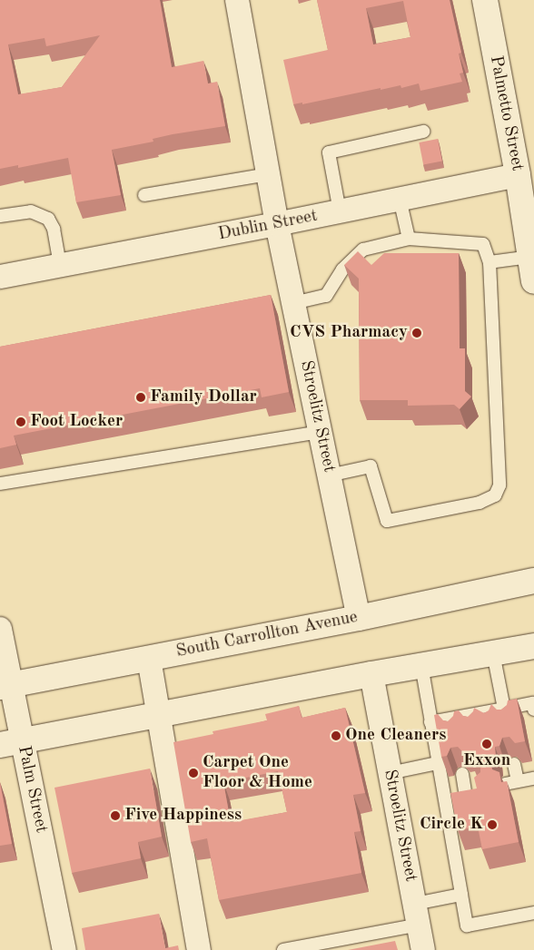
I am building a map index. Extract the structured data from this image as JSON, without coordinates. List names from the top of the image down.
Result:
{
  "streets": {
    "main road": ["Palmetto Street", "South Carrollton Avenue"],
    "street": ["Dublin Street", "Stroelitz Street", "Palm Street"]
  },
  "crossings": [
    ["Palmetto Street", "Dublin Street"],
    ["Dublin Street", "Stroelitz Street"],
    ["Stroelitz Street", "South Carrollton Avenue"],
    ["South Carrollton Avenue", "Palm Street"]
  ],
  "places": [
    "CVS Pharmacy",
    "Family Dollar",
    "Foot Locker",
    "One Cleaners",
    "Exxon",
    "Carpet One Floor & Home",
    "Five Happiness",
    "Circle K"
  ]
}
